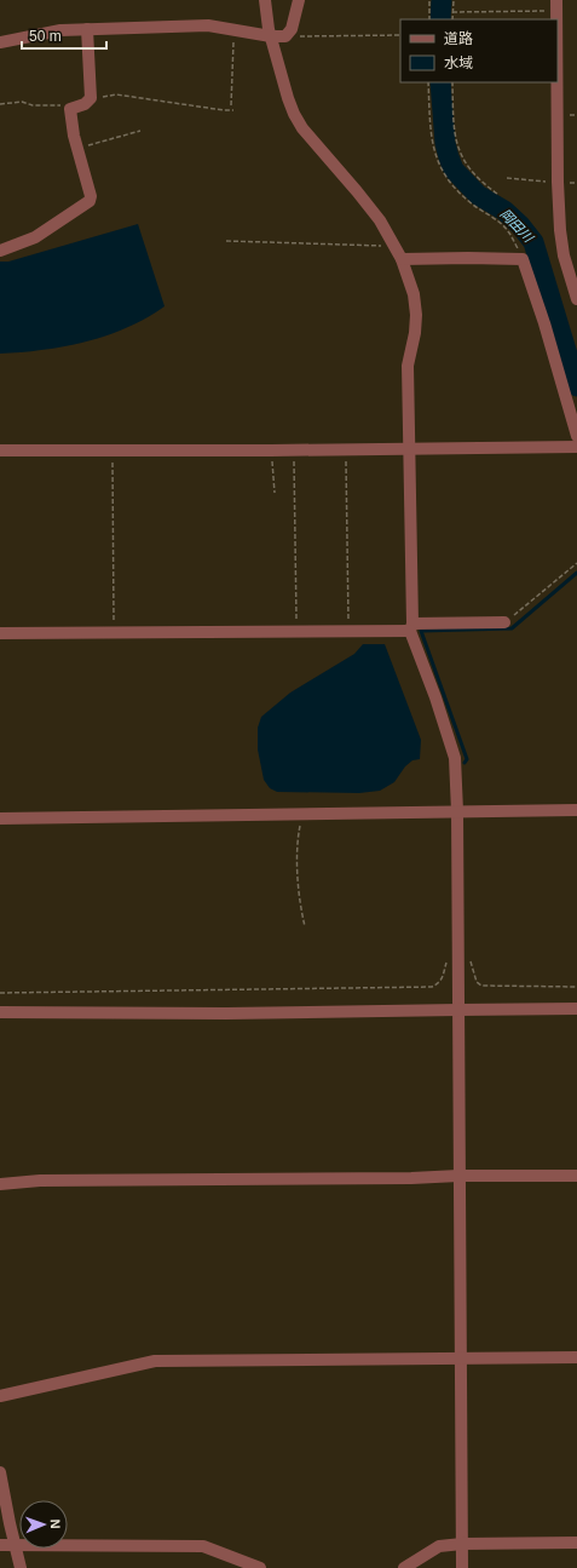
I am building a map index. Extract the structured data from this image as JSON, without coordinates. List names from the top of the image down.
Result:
{
  "water": ["岡田川"],
  "legend": ["道路", "水域"],
  "scale_bar": "50 m",
  "north": "right"
}
